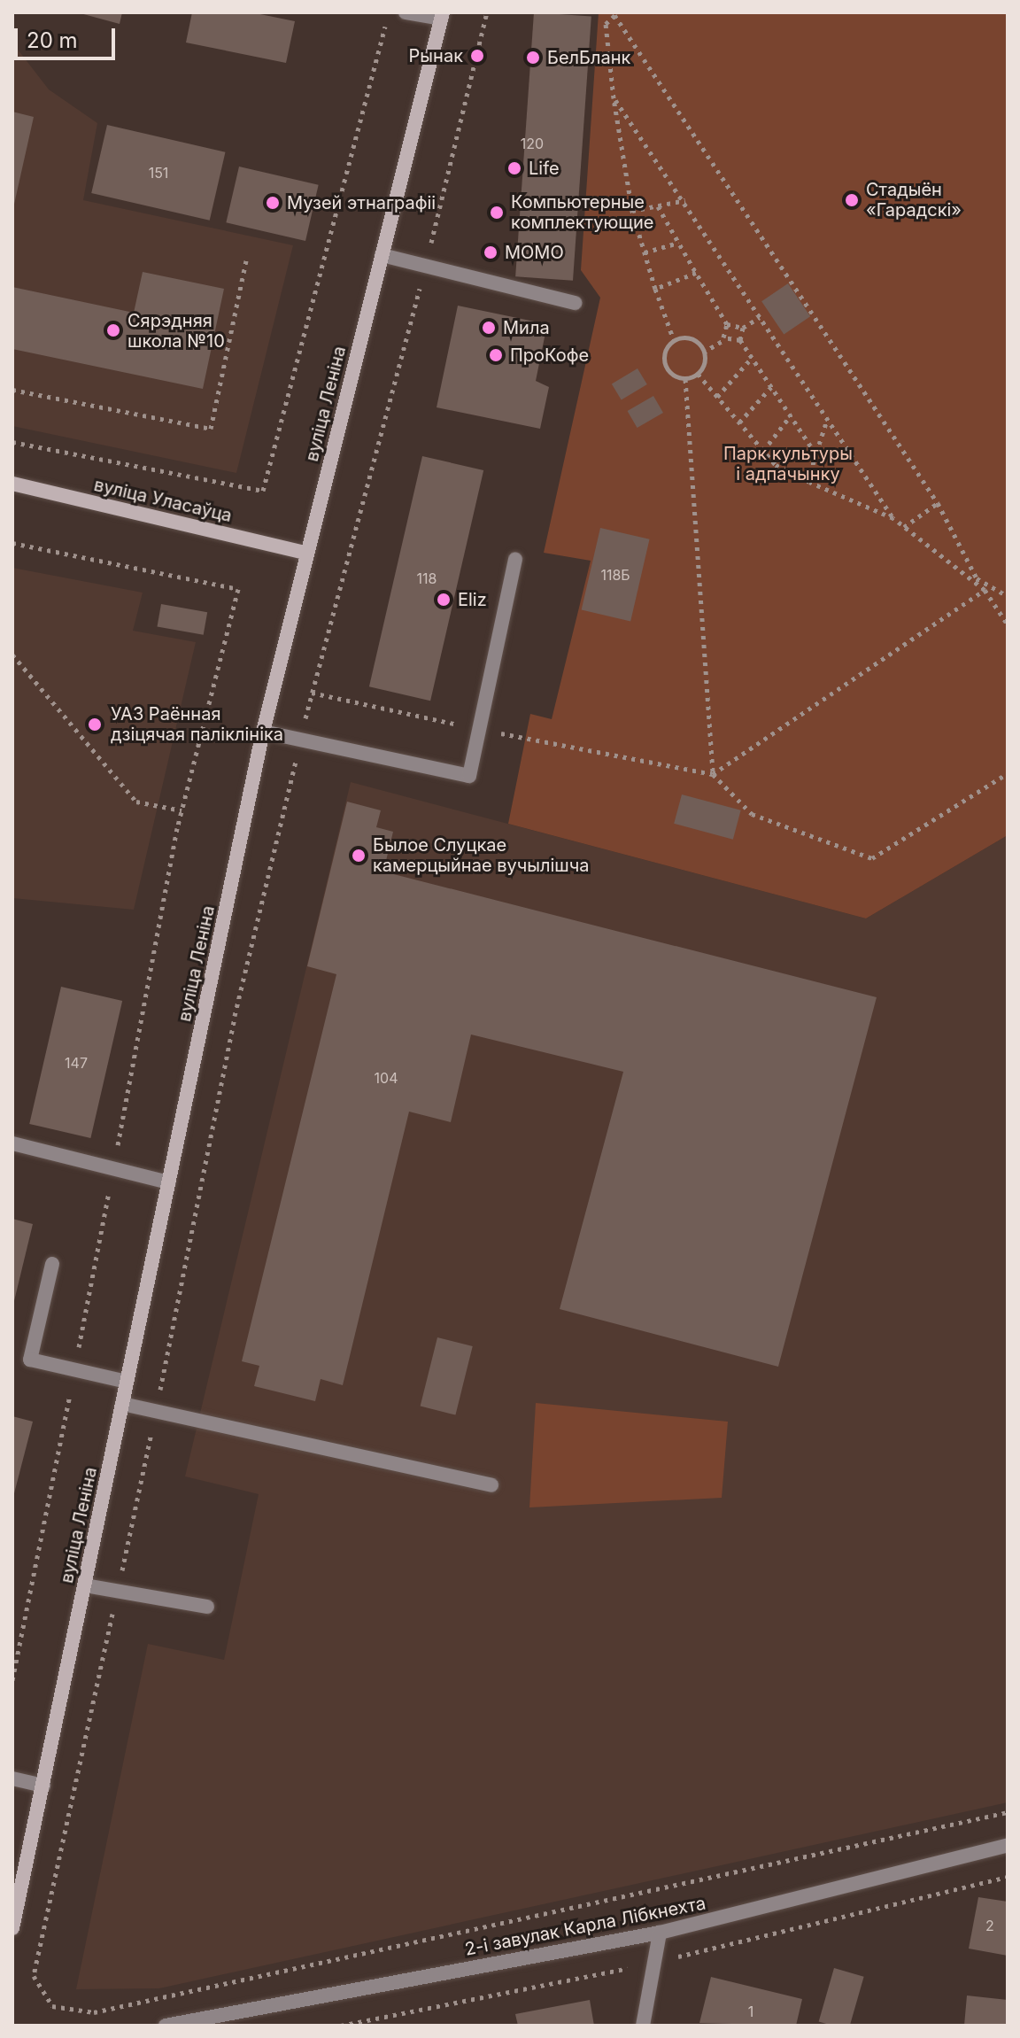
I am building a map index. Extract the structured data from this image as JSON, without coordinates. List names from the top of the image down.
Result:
{
  "streets": {
    "main road": ["вуліца Леніна", "вуліца Уласаўца"],
    "street": ["2-і завулак Карла Лібкнехта"]
  },
  "crossings": [
    ["вуліца Леніна", "вуліца Уласаўца"]
  ],
  "parks": ["Парк культуры і адпачынку"],
  "places": [
    "Рынак",
    "БелБланк",
    "Life",
    "Стадыён «Гарадскі»",
    "Музей этнаграфіі",
    "Компьютерные комплектующие",
    "МОМО",
    "Мила",
    "Сярэдняя школа №10",
    "ПроКофе",
    "Eliz",
    "УАЗ Раённая дзіцячая паліклініка",
    "Былое Слуцкае камерцыйнае вучылішча"
  ],
  "house_numbers": [
    "120",
    "151",
    "118Б",
    "118",
    "147",
    "104",
    "2",
    "1"
  ],
  "scale_bar": "20 m"
}
